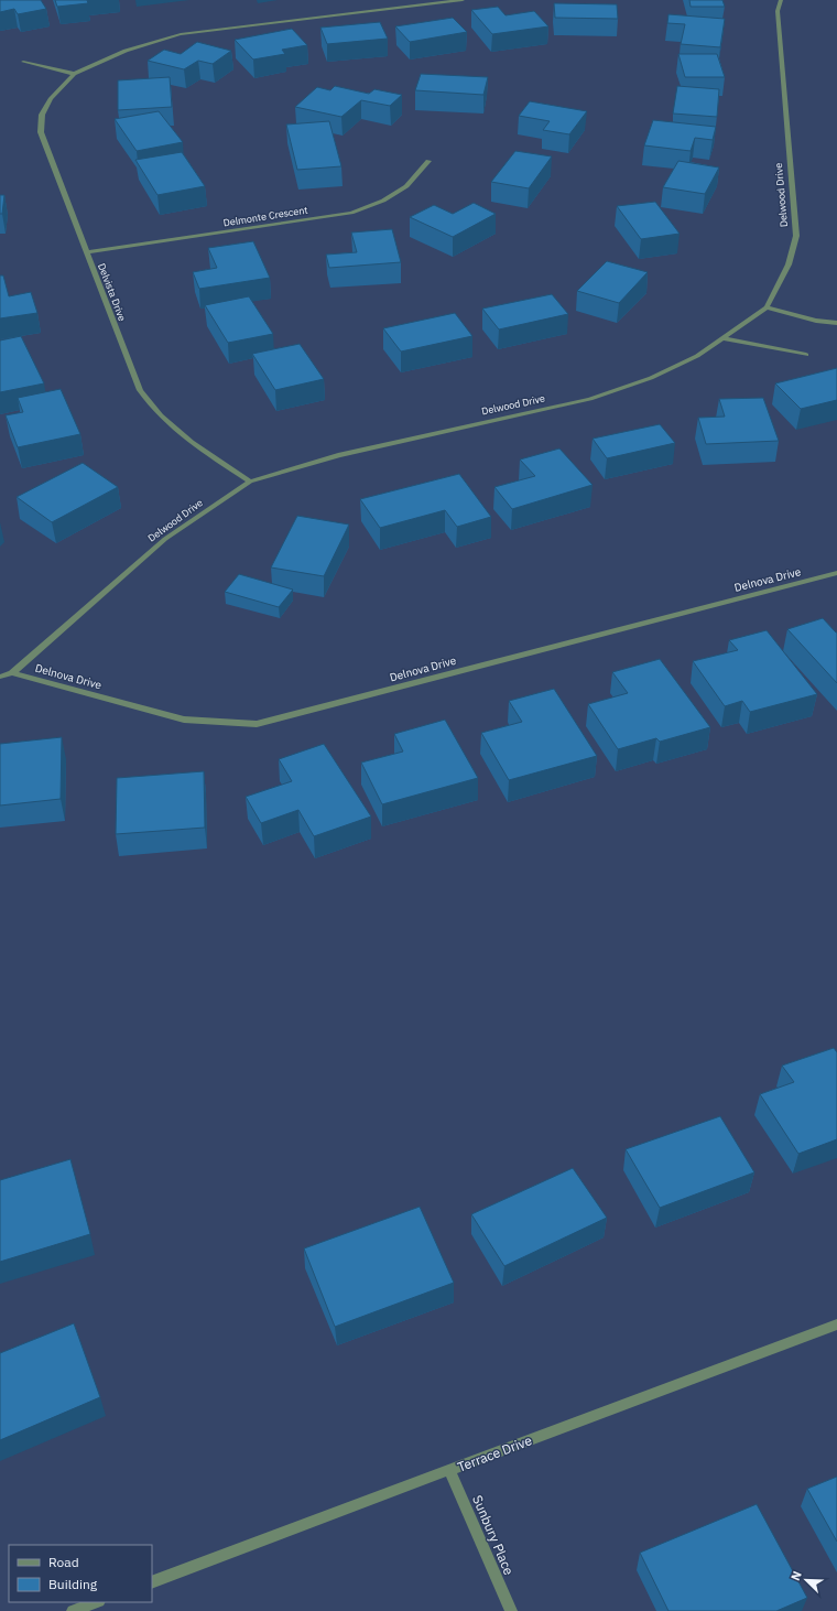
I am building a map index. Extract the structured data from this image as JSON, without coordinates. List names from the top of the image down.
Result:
{
  "streets": {
    "street": [
      "Delwood Drive",
      "Delmonte Crescent",
      "Delvista Drive",
      "Delnova Drive",
      "Terrace Drive",
      "Sunbury Place"
    ]
  },
  "crossings": [
    ["Delwood Drive", "Delvista Drive"],
    ["Delwood Drive", "Delnova Drive"],
    ["Delmonte Crescent", "Delvista Drive"],
    ["Terrace Drive", "Sunbury Place"]
  ],
  "legend": ["Road", "Building"],
  "north": "top left"
}
